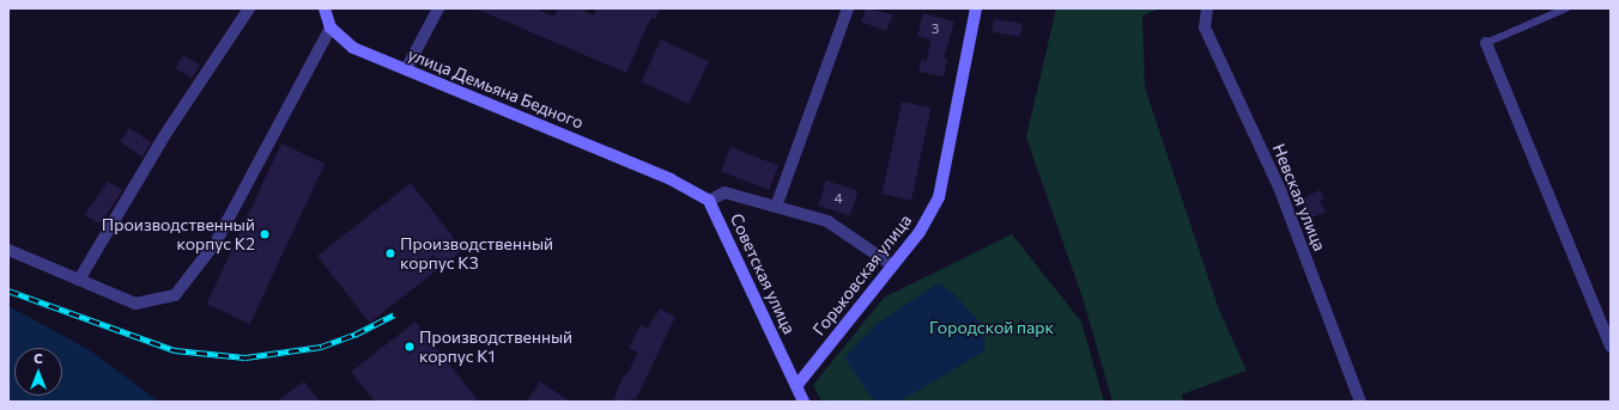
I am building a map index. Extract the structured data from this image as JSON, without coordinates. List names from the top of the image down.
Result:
{
  "streets": {
    "main road": ["улица Демьяна Бедного", "Советская улица", "Горьковская улица"],
    "street": ["Невская улица"]
  },
  "crossings": [
    ["улица Демьяна Бедного", "Советская улица"],
    ["Советская улица", "Горьковская улица"]
  ],
  "parks": ["Городской парк"],
  "places": ["Производственный корпус K2", "Производственный корпус K3", "Производственный корпус K1"],
  "house_numbers": ["3", "4"],
  "north": "top"
}
